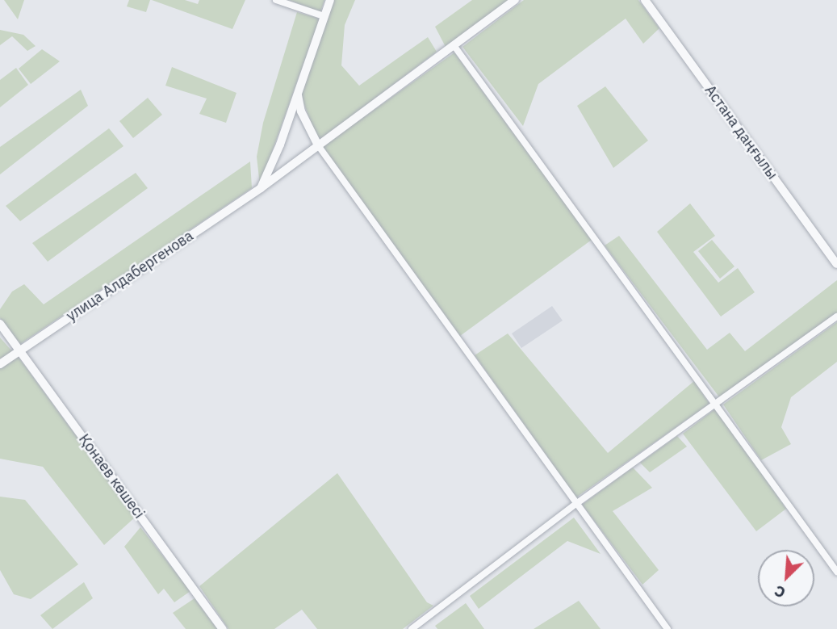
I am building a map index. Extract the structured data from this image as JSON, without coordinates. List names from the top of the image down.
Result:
{
  "streets": {
    "street": ["Астана даңғылы", "улица Алдабергенова", "Қонаев көшесі"]
  },
  "crossings": [
    ["улица Алдабергенова", "Қонаев көшесі"]
  ],
  "north": "bottom left"
}
